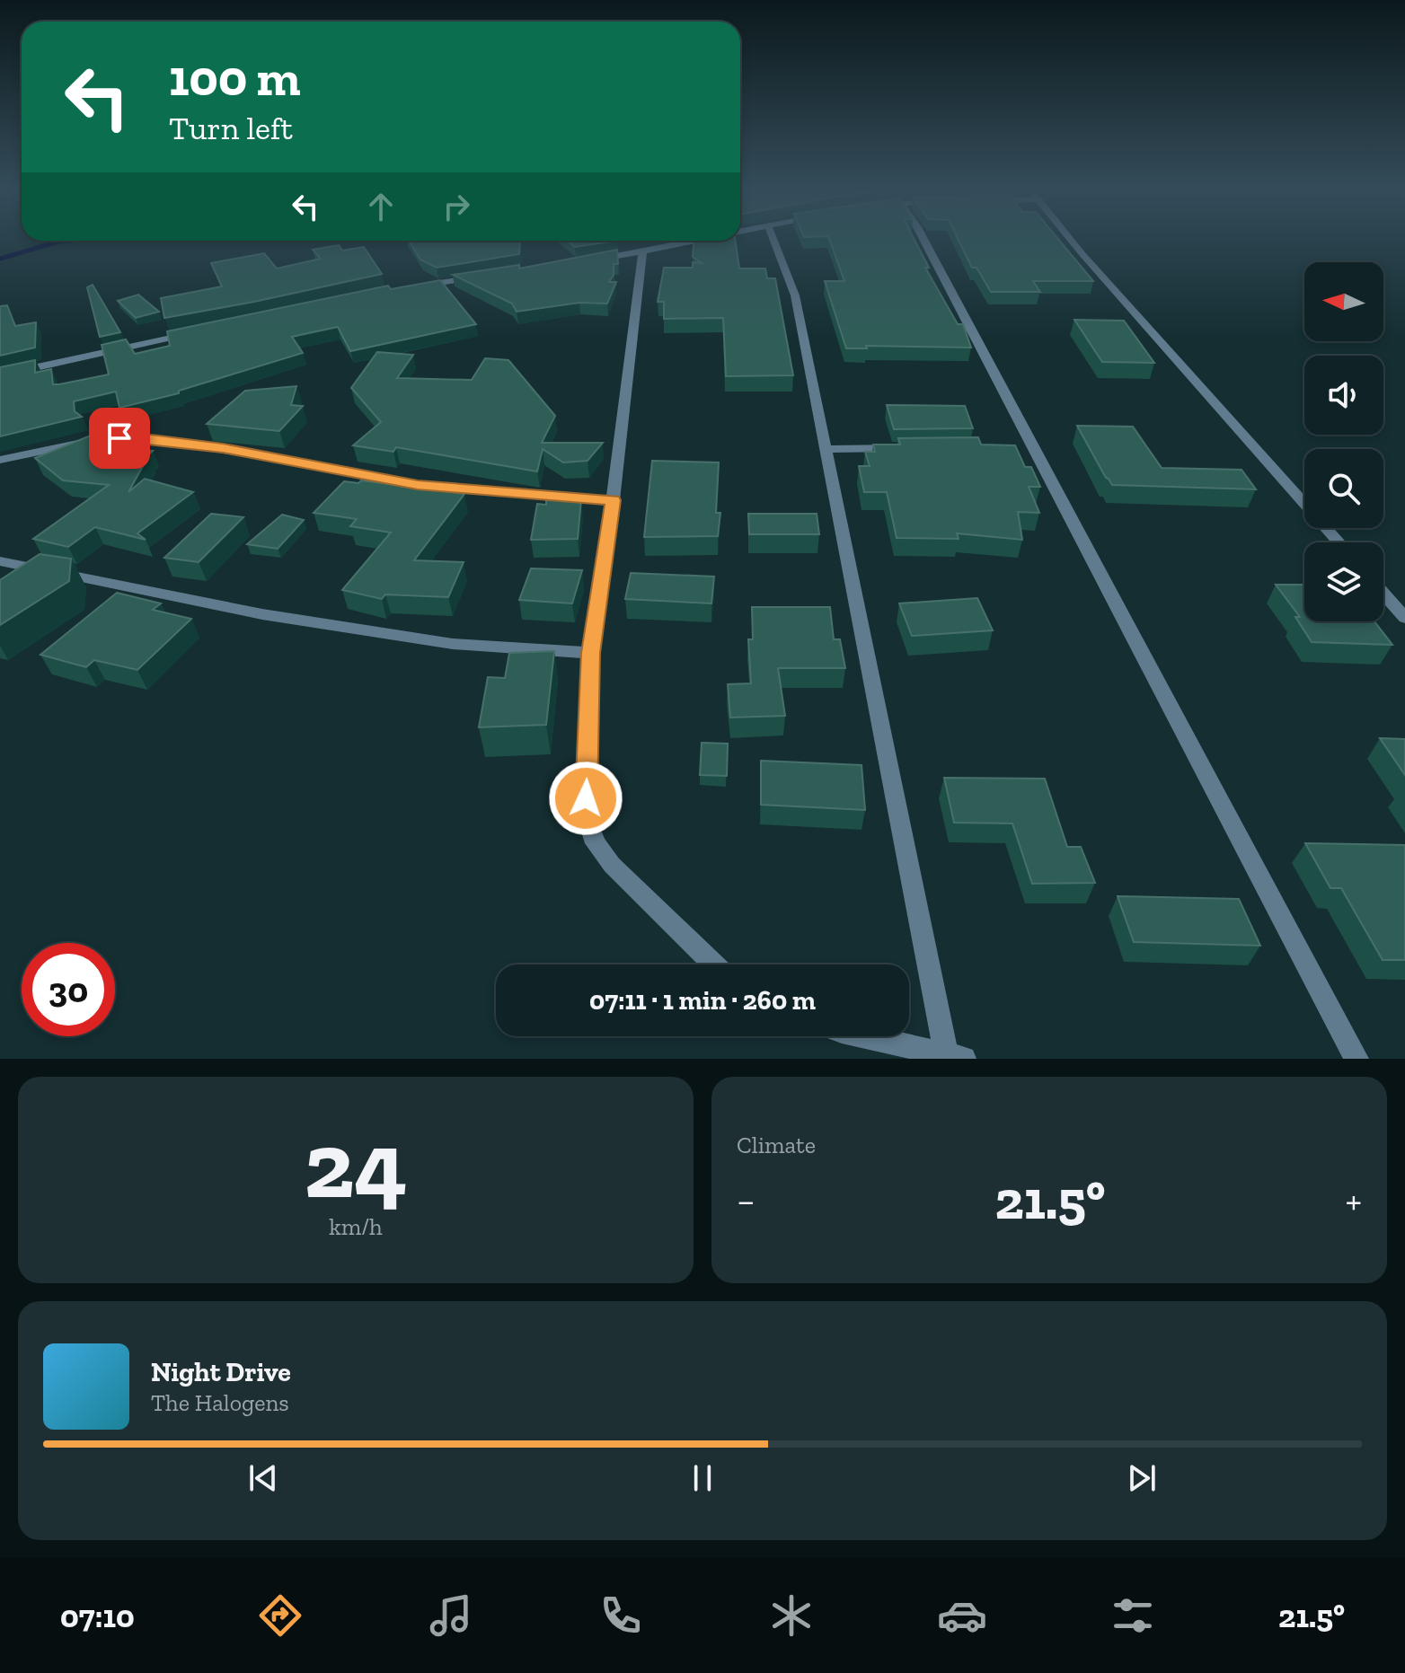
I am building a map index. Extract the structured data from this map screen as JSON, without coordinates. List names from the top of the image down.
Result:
{
  "north": "left",
  "page": {
    "turn": ["100 m", "Turn left"],
    "limit": "30",
    "trip": "07:11 · 1 min · 260 m",
    "tile": [
      ["24", "km/h"],
      "Climate"
    ],
    "heat": ["−", "21.5°", "+"],
    "song": ["Night Drive", "The Halogens"],
    "tabs": ["07:10", "21.5°"]
  }
}
